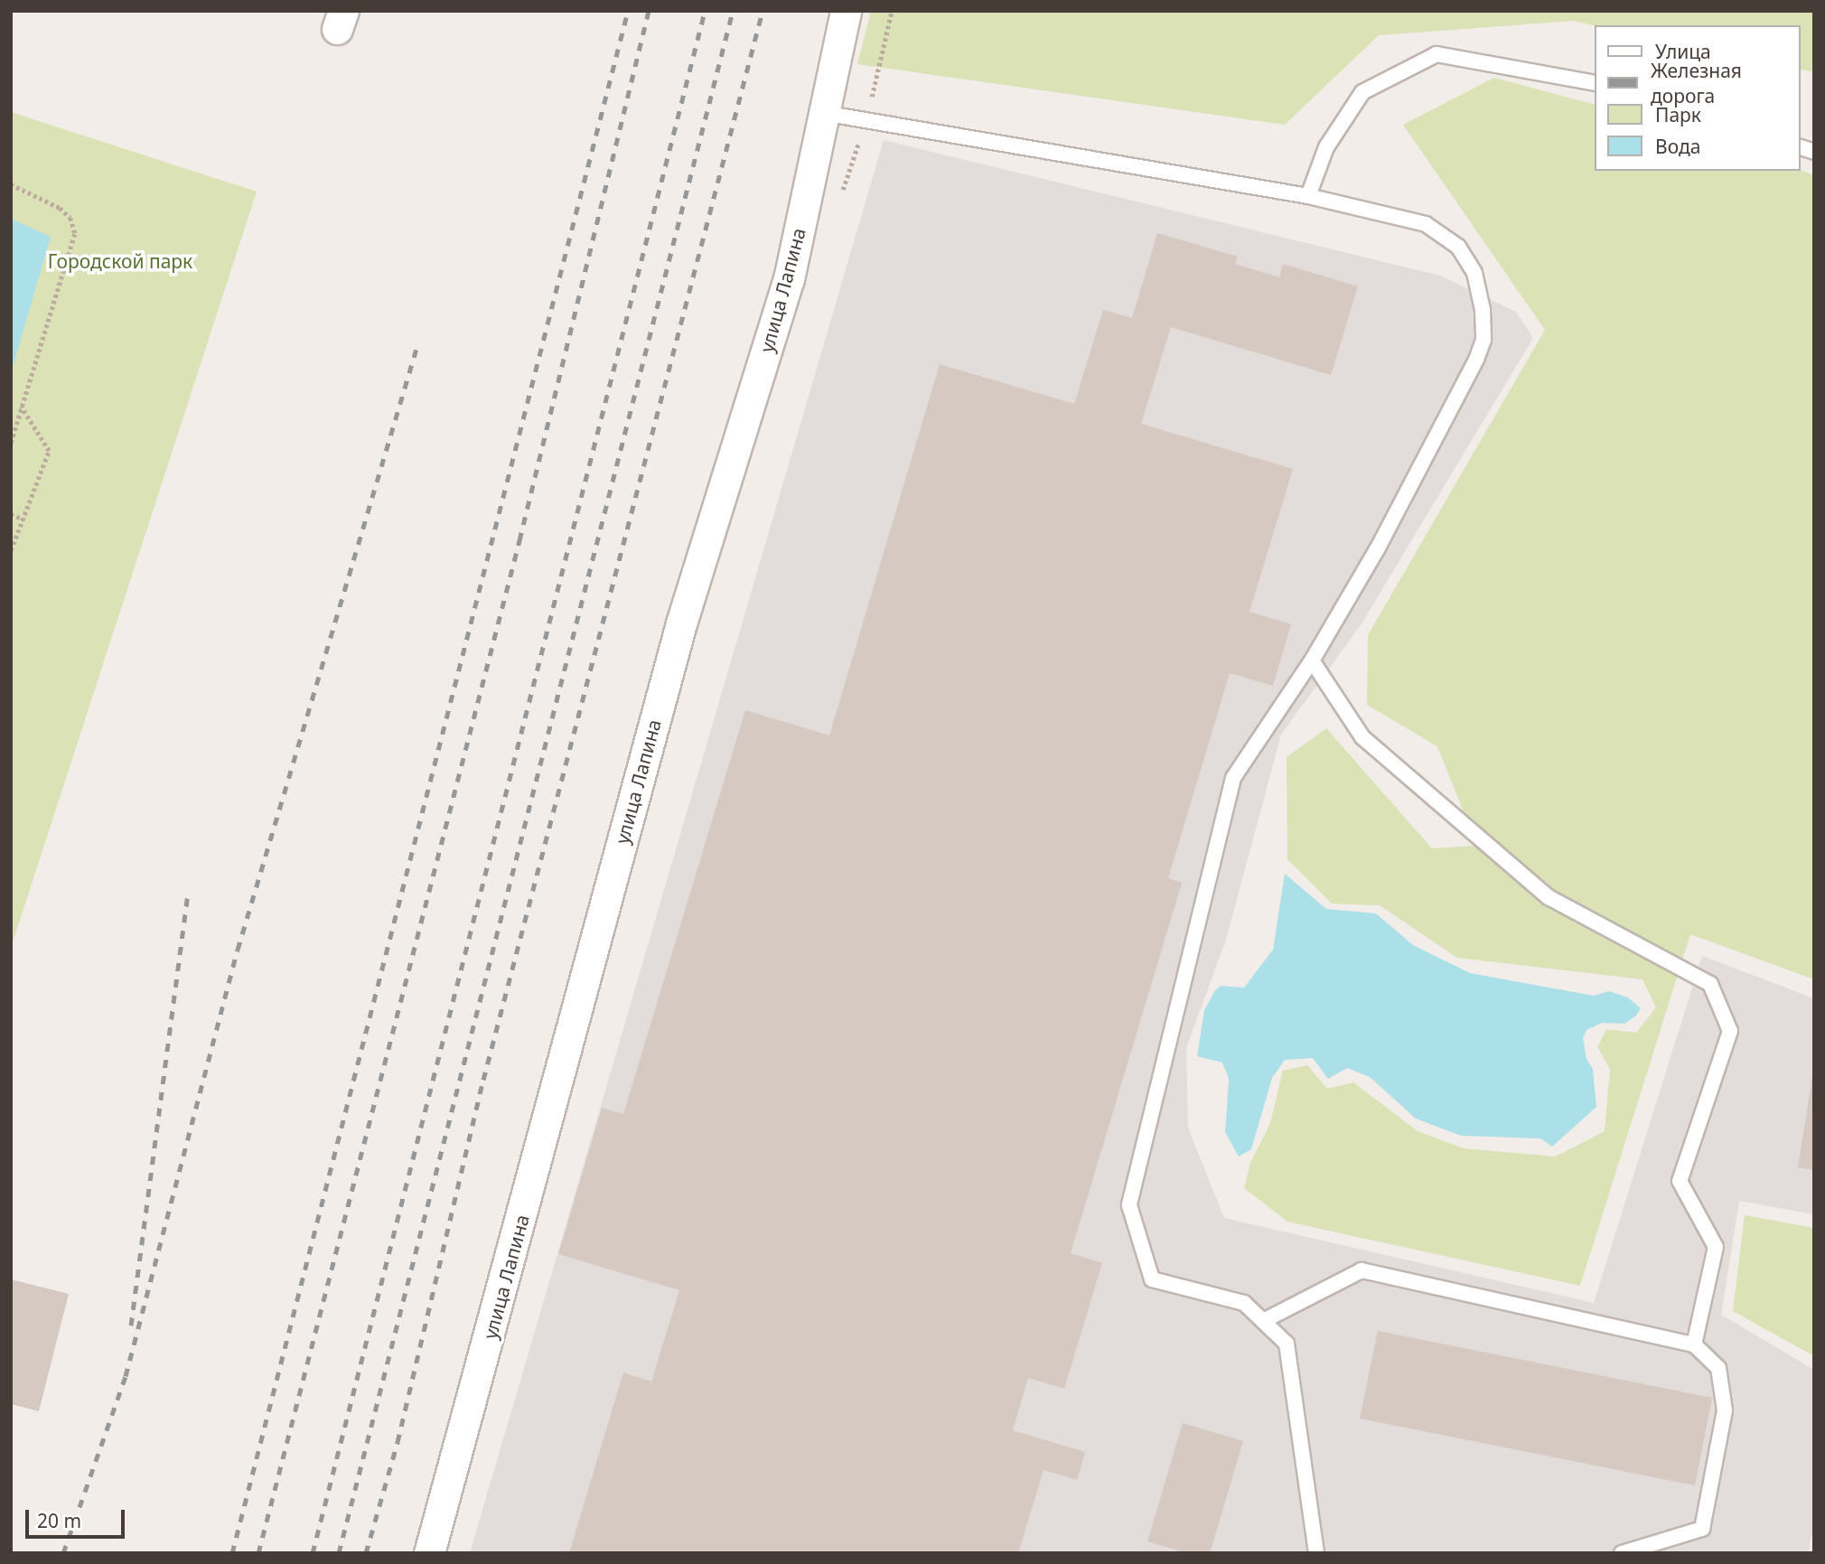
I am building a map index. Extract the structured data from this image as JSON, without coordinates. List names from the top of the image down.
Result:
{
  "streets": {
    "street": ["улица Лапина"]
  },
  "parks": ["Городской парк"],
  "legend": [
    "Улица",
    "Железная дорога",
    "Парк",
    "Вода"
  ],
  "scale_bar": "20 m"
}
